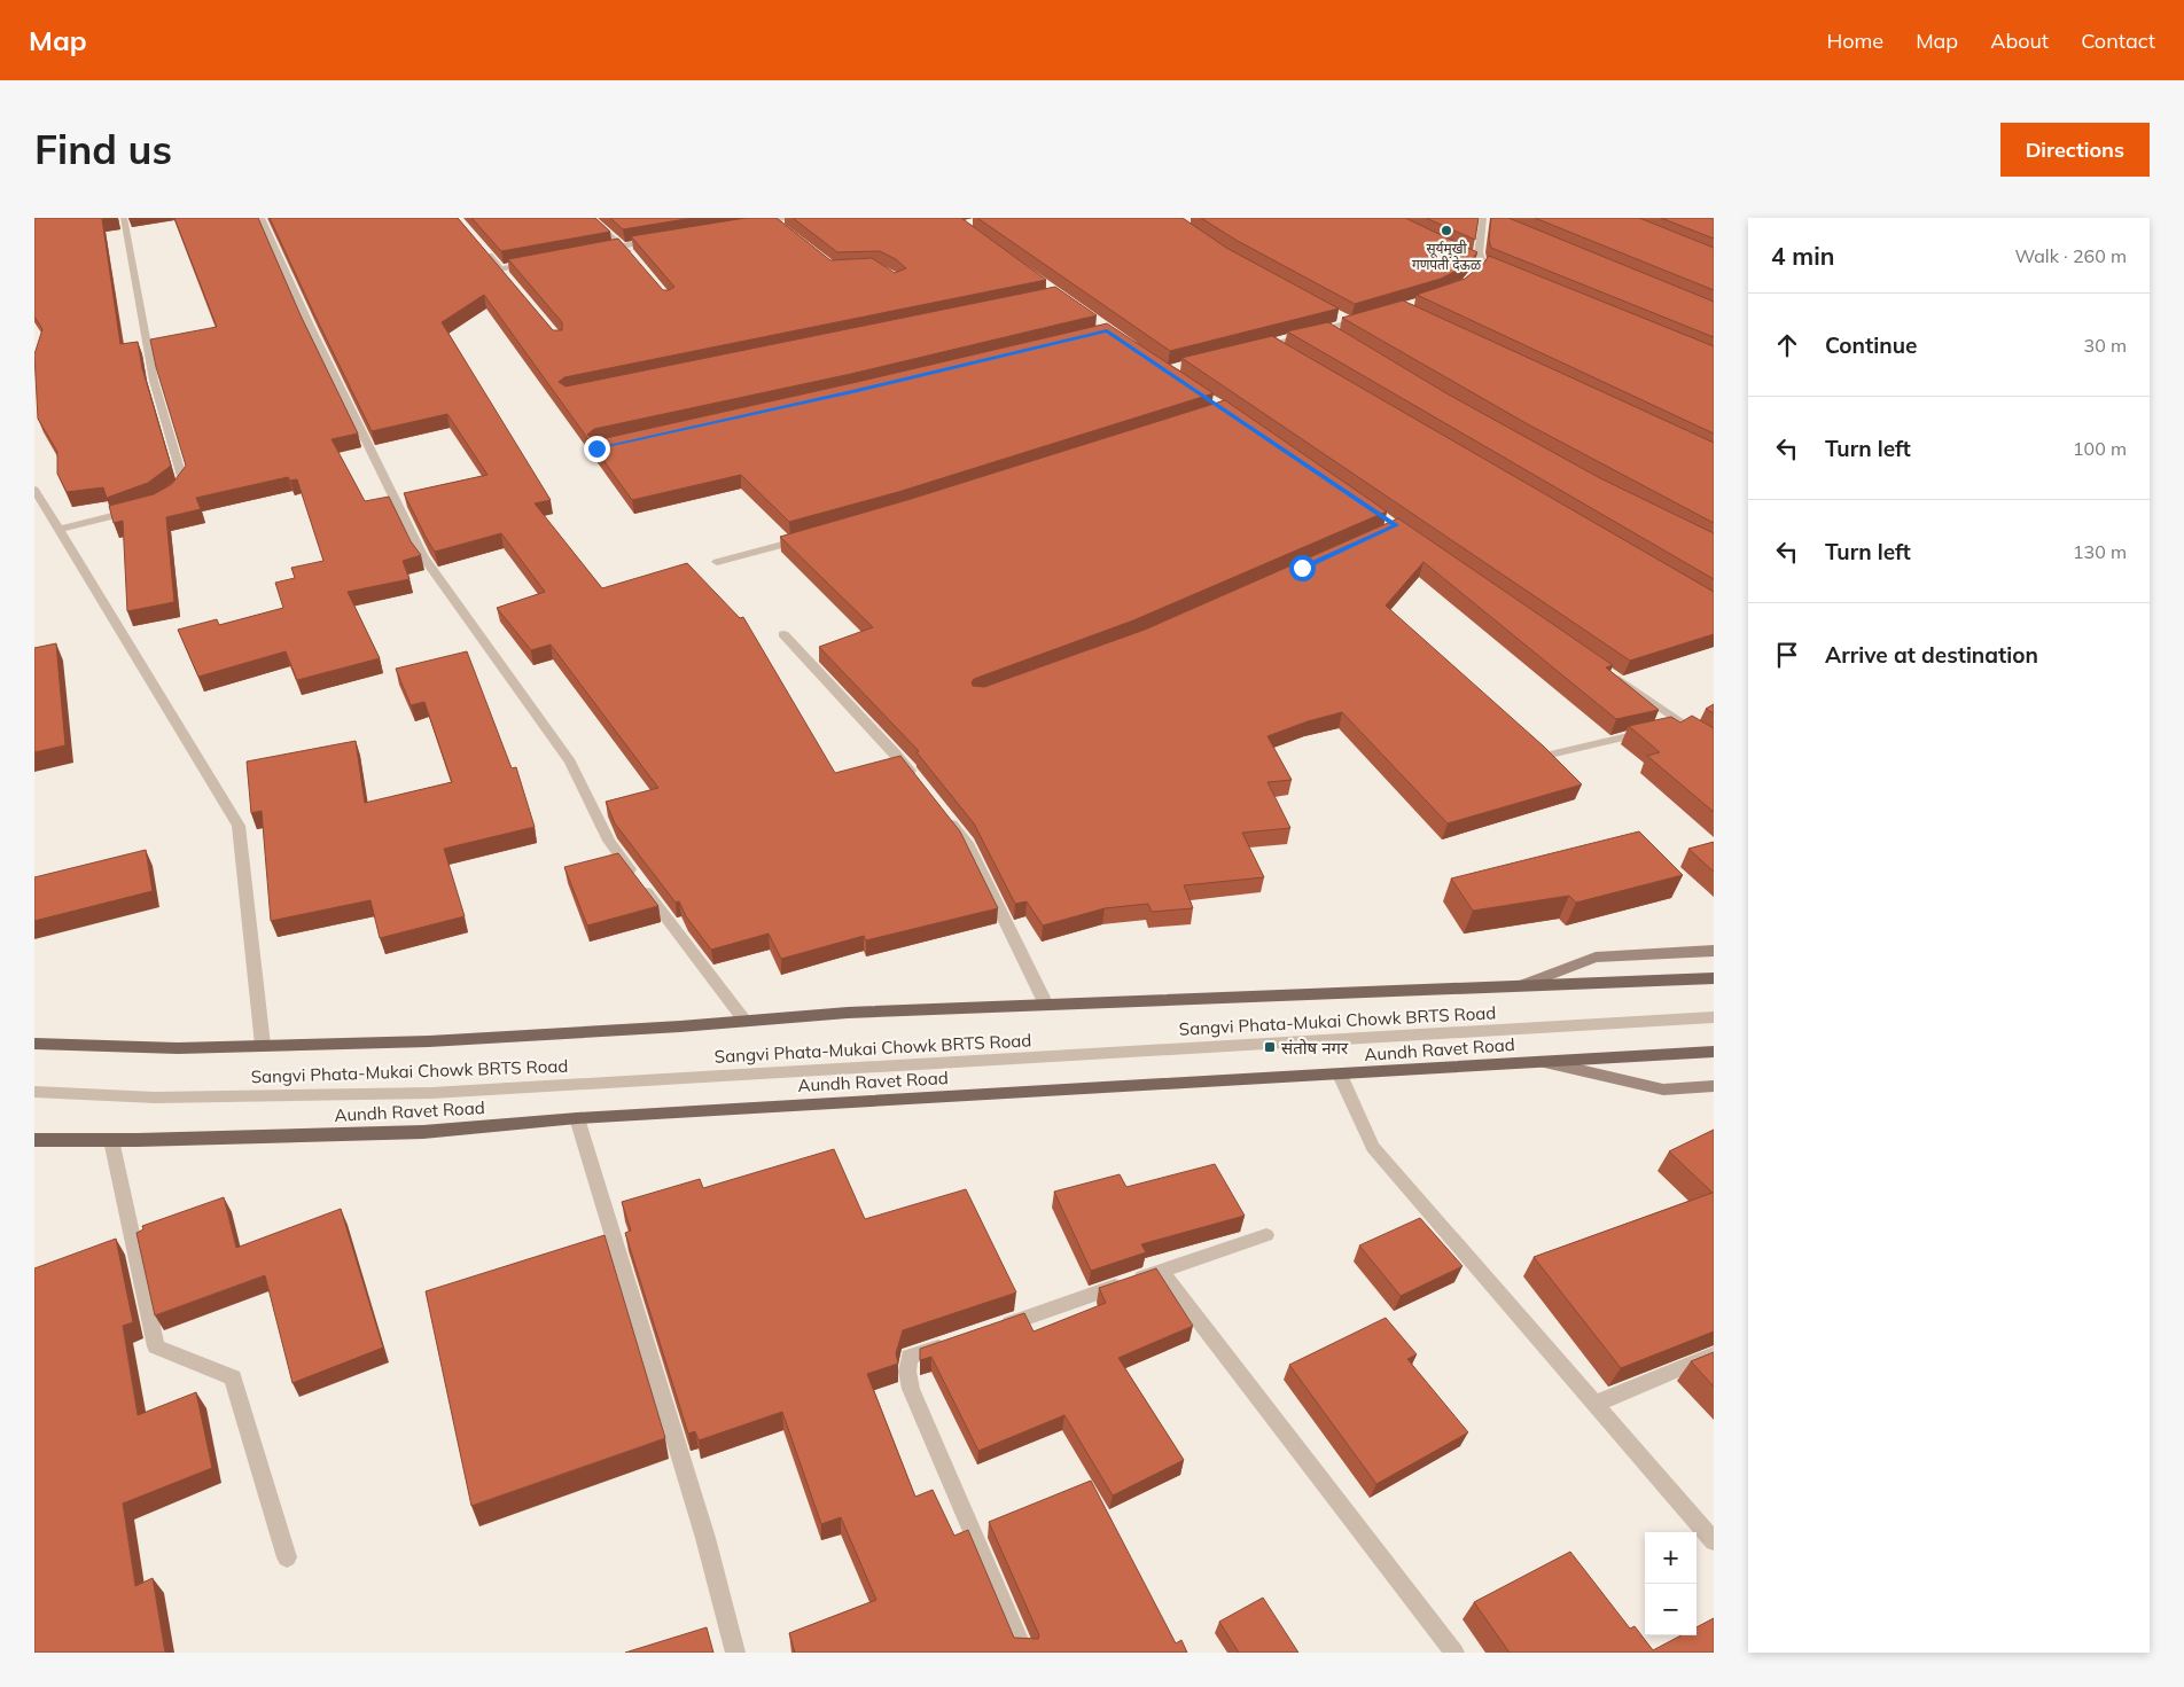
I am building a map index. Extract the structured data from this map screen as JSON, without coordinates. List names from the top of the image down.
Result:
{
  "streets": {
    "main road": ["Aundh Ravet Road"],
    "street": ["Sangvi Phata-Mukai Chowk BRTS Road"]
  },
  "places": {
    "other": ["सूर्यमुखी गणपती देऊळ"],
    "transit": ["संतोष नगर"]
  },
  "page": {
    "header": "Map",
    "nav": [
      "Home",
      "Map",
      "About",
      "Contact"
    ],
    "buttons": "Directions",
    "title": "Find us",
    "heading": ["4 min", "Walk · 260 m"],
    "list": [
      ["Continue", "30 m"],
      ["Turn left", "100 m"],
      ["Turn left", "130 m"],
      "Arrive at destination"
    ],
    "map_buttons": ["+", "−"]
  }
}
